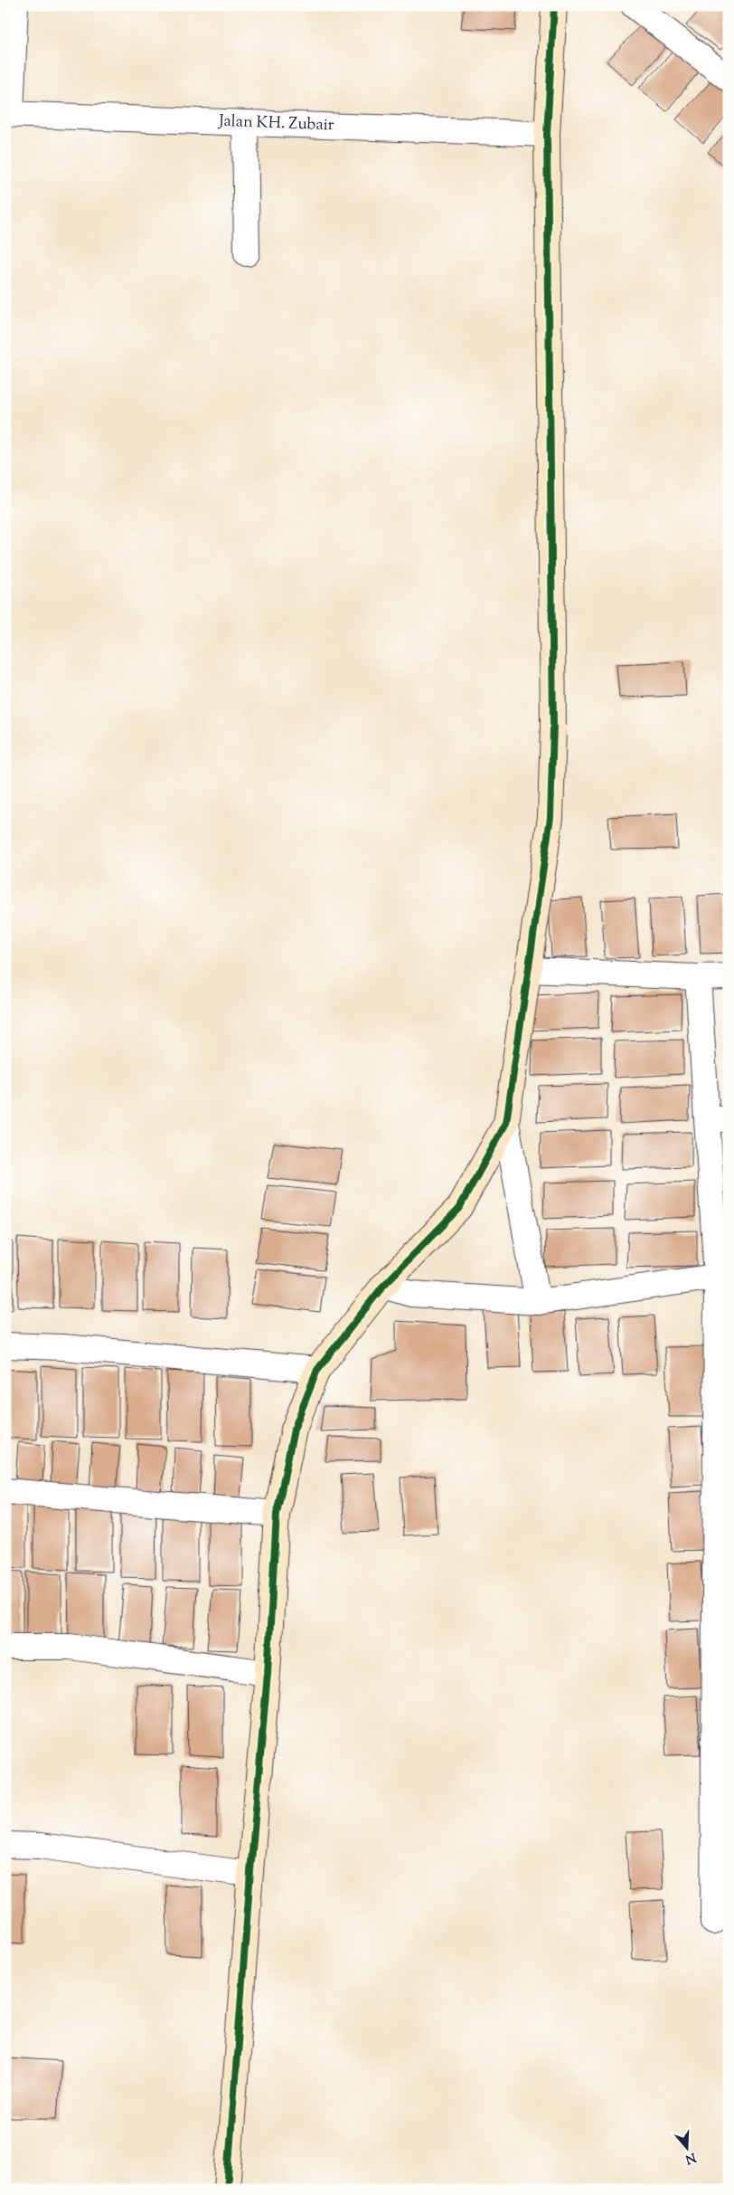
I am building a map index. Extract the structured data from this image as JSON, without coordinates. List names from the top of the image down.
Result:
{
  "streets": {
    "street": ["Jalan KH. Zubair"]
  },
  "north": "bottom"
}
